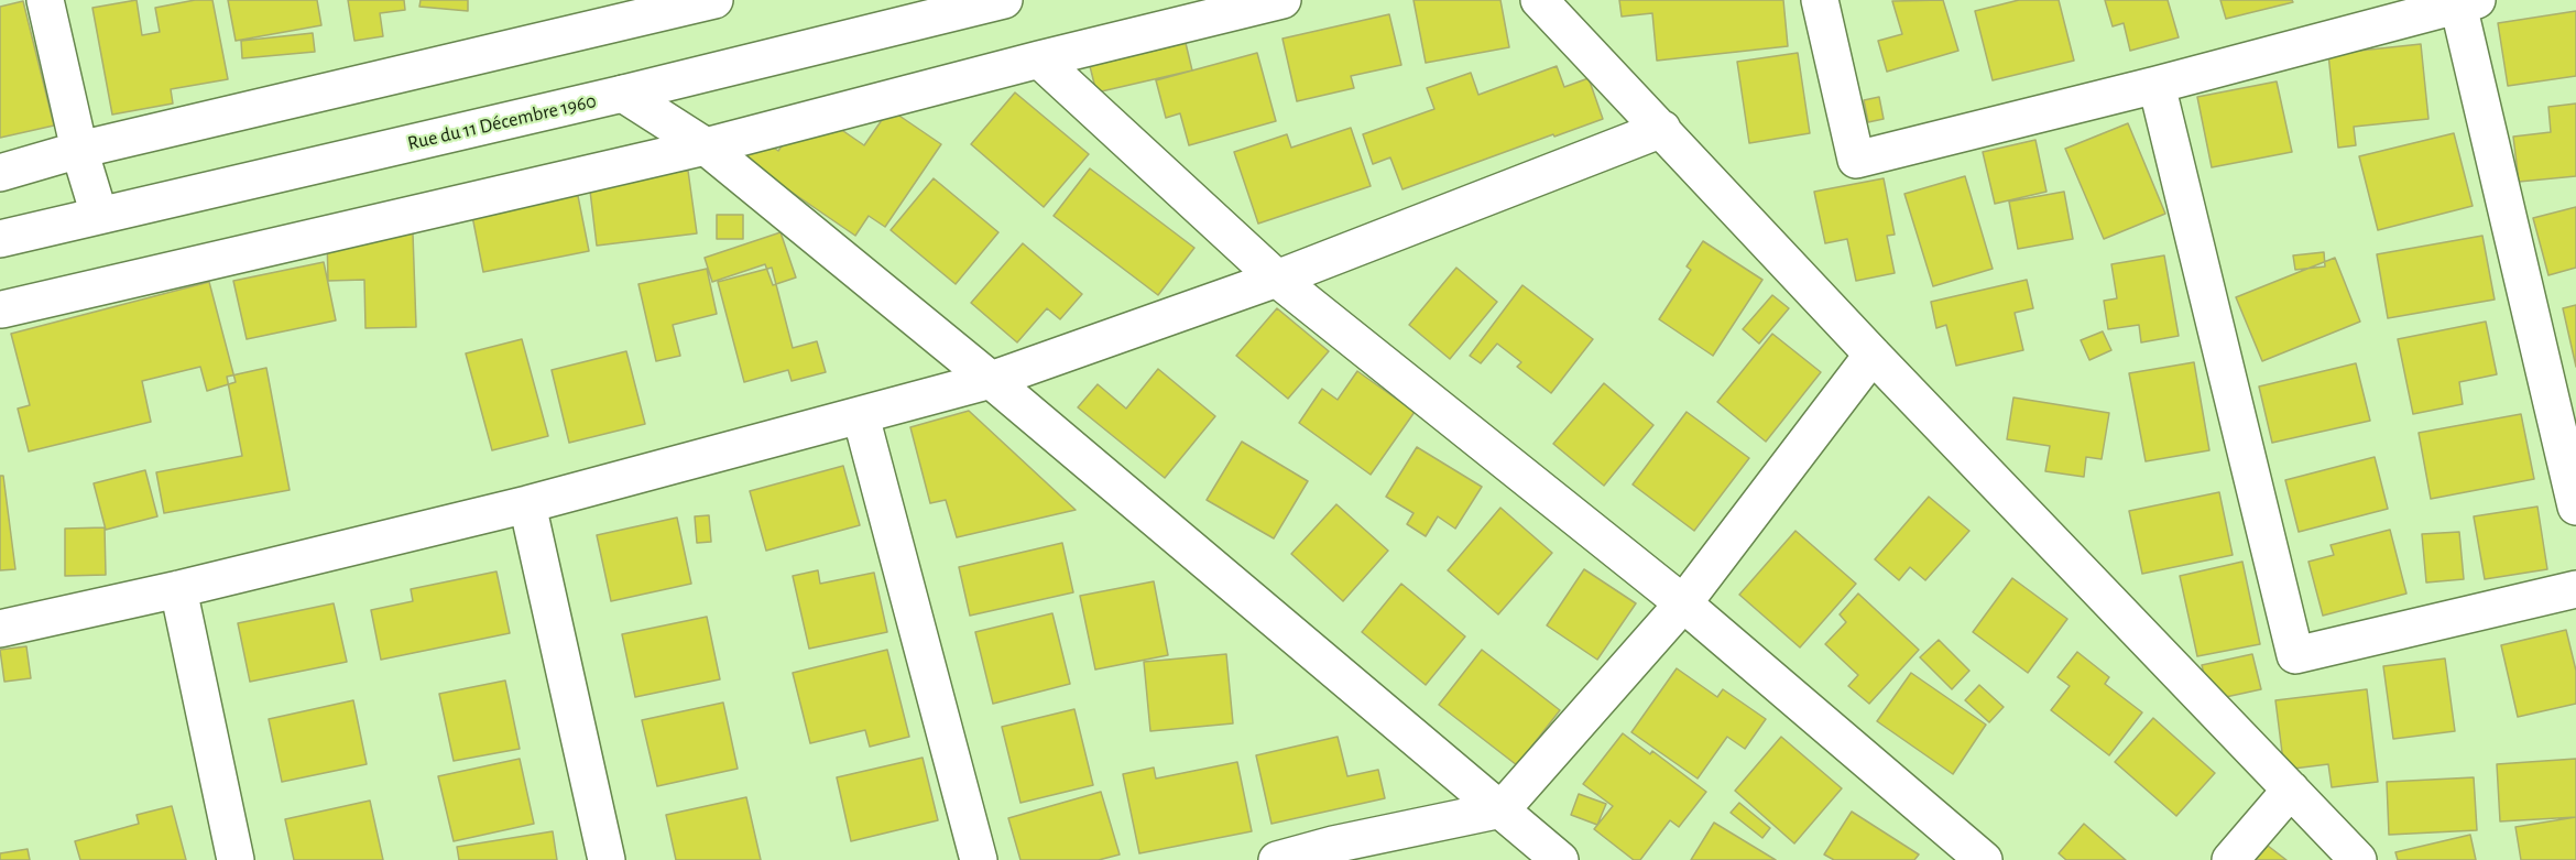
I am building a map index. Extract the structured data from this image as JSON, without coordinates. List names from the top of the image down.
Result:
{
  "streets": {
    "street": ["Rue du 11 Décembre 1960"]
  }
}
